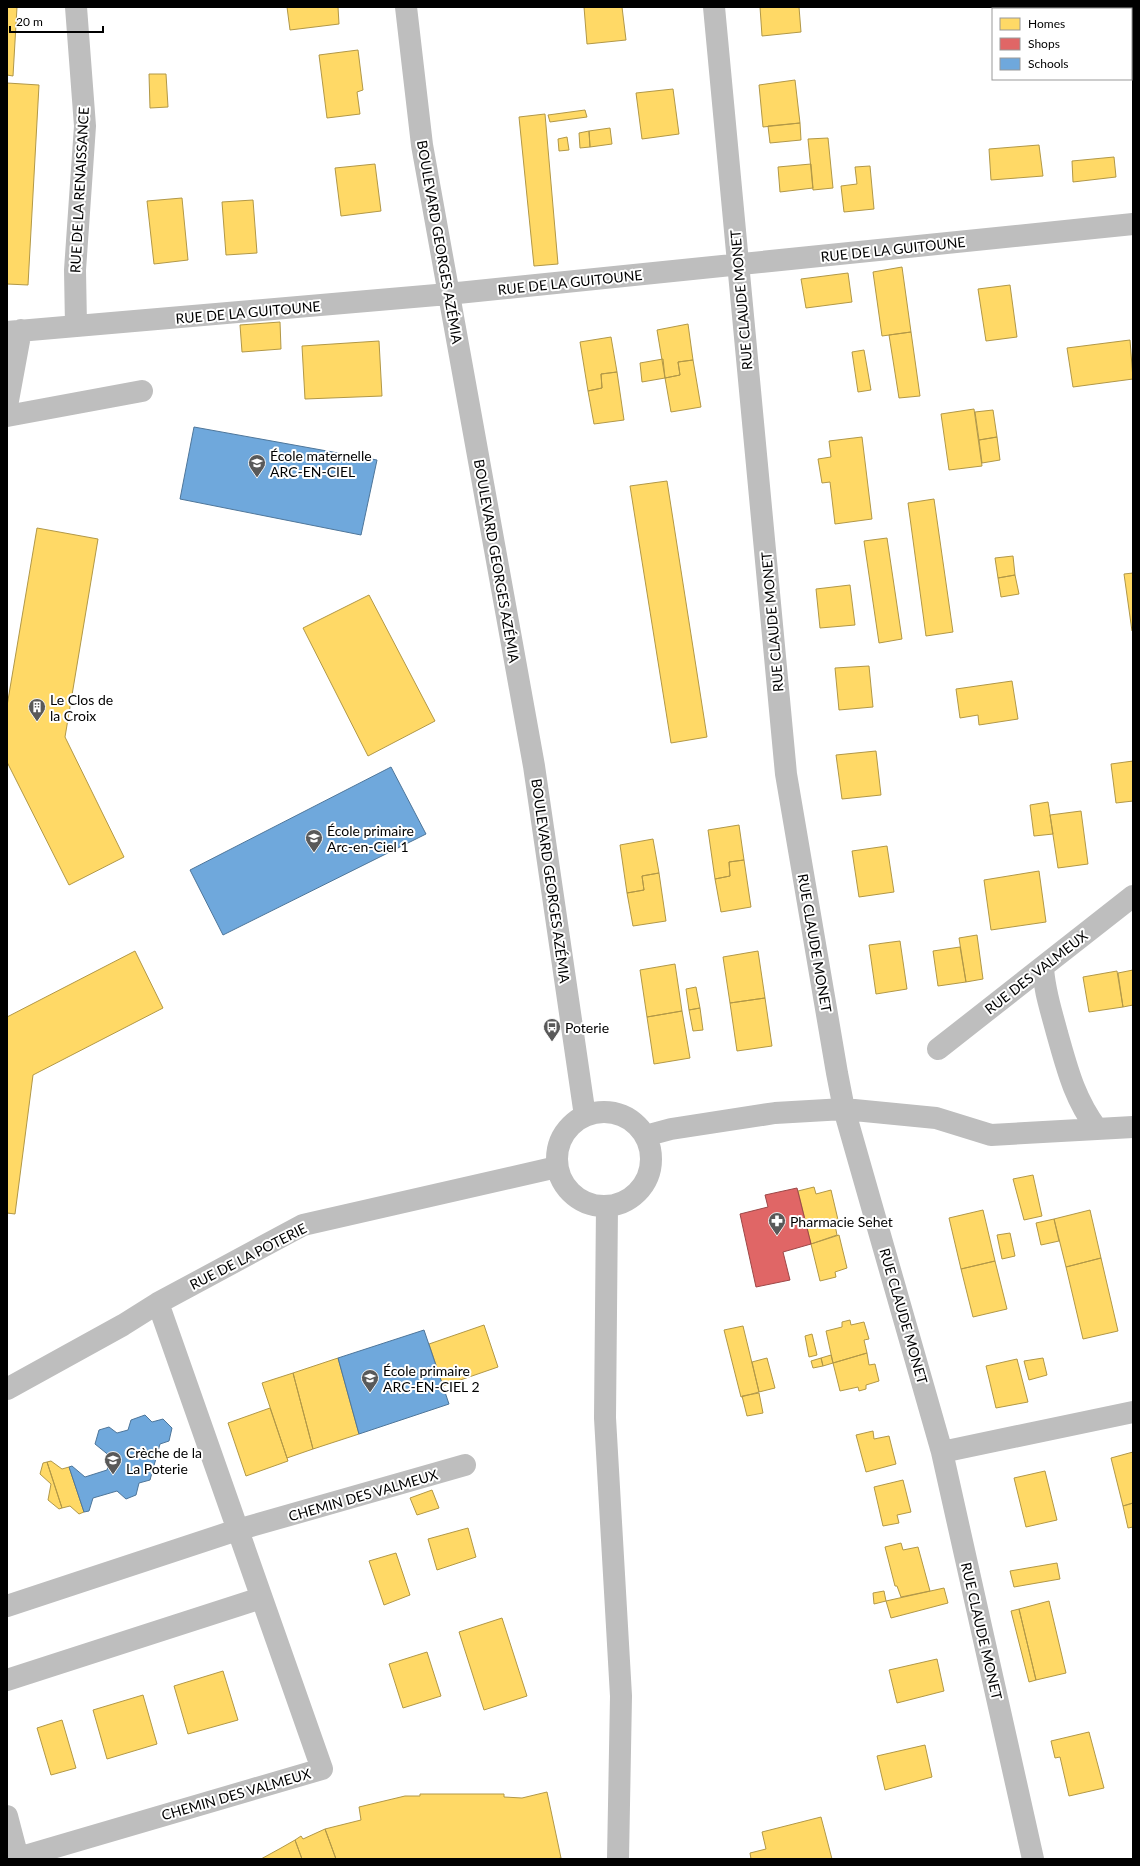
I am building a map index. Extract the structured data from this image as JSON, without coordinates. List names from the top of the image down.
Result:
{
  "streets": {
    "street": [
      "RUE DE LA RENAISSANCE",
      "BOULEVARD GEORGES AZÉMIA",
      "RUE DE LA GUITOUNE",
      "RUE CLAUDE MONET",
      "RUE DES VALMEUX",
      "RUE DE LA POTERIE",
      "CHEMIN DES VALMEUX"
    ]
  },
  "crossings": [
    ["RUE DE LA RENAISSANCE", "RUE DE LA GUITOUNE"],
    ["BOULEVARD GEORGES AZÉMIA", "RUE DE LA GUITOUNE"],
    ["BOULEVARD GEORGES AZÉMIA", "RUE DE LA POTERIE"],
    ["RUE DE LA GUITOUNE", "RUE CLAUDE MONET"],
    ["RUE DE LA POTERIE", "CHEMIN DES VALMEUX"]
  ],
  "places": {
    "school or university": [
      "École maternelle ARC-EN-CIEL",
      "École primaire Arc-en-Ciel 1",
      "École primaire ARC-EN-CIEL 2",
      "Crèche de la La Poterie"
    ],
    "building": ["Le Clos de la Croix"],
    "bus stop": ["Poterie"],
    "pharmacy": ["Pharmacie Sehet"]
  },
  "legend": ["Homes", "Shops", "Schools"],
  "scale_bar": "20 m"
}
